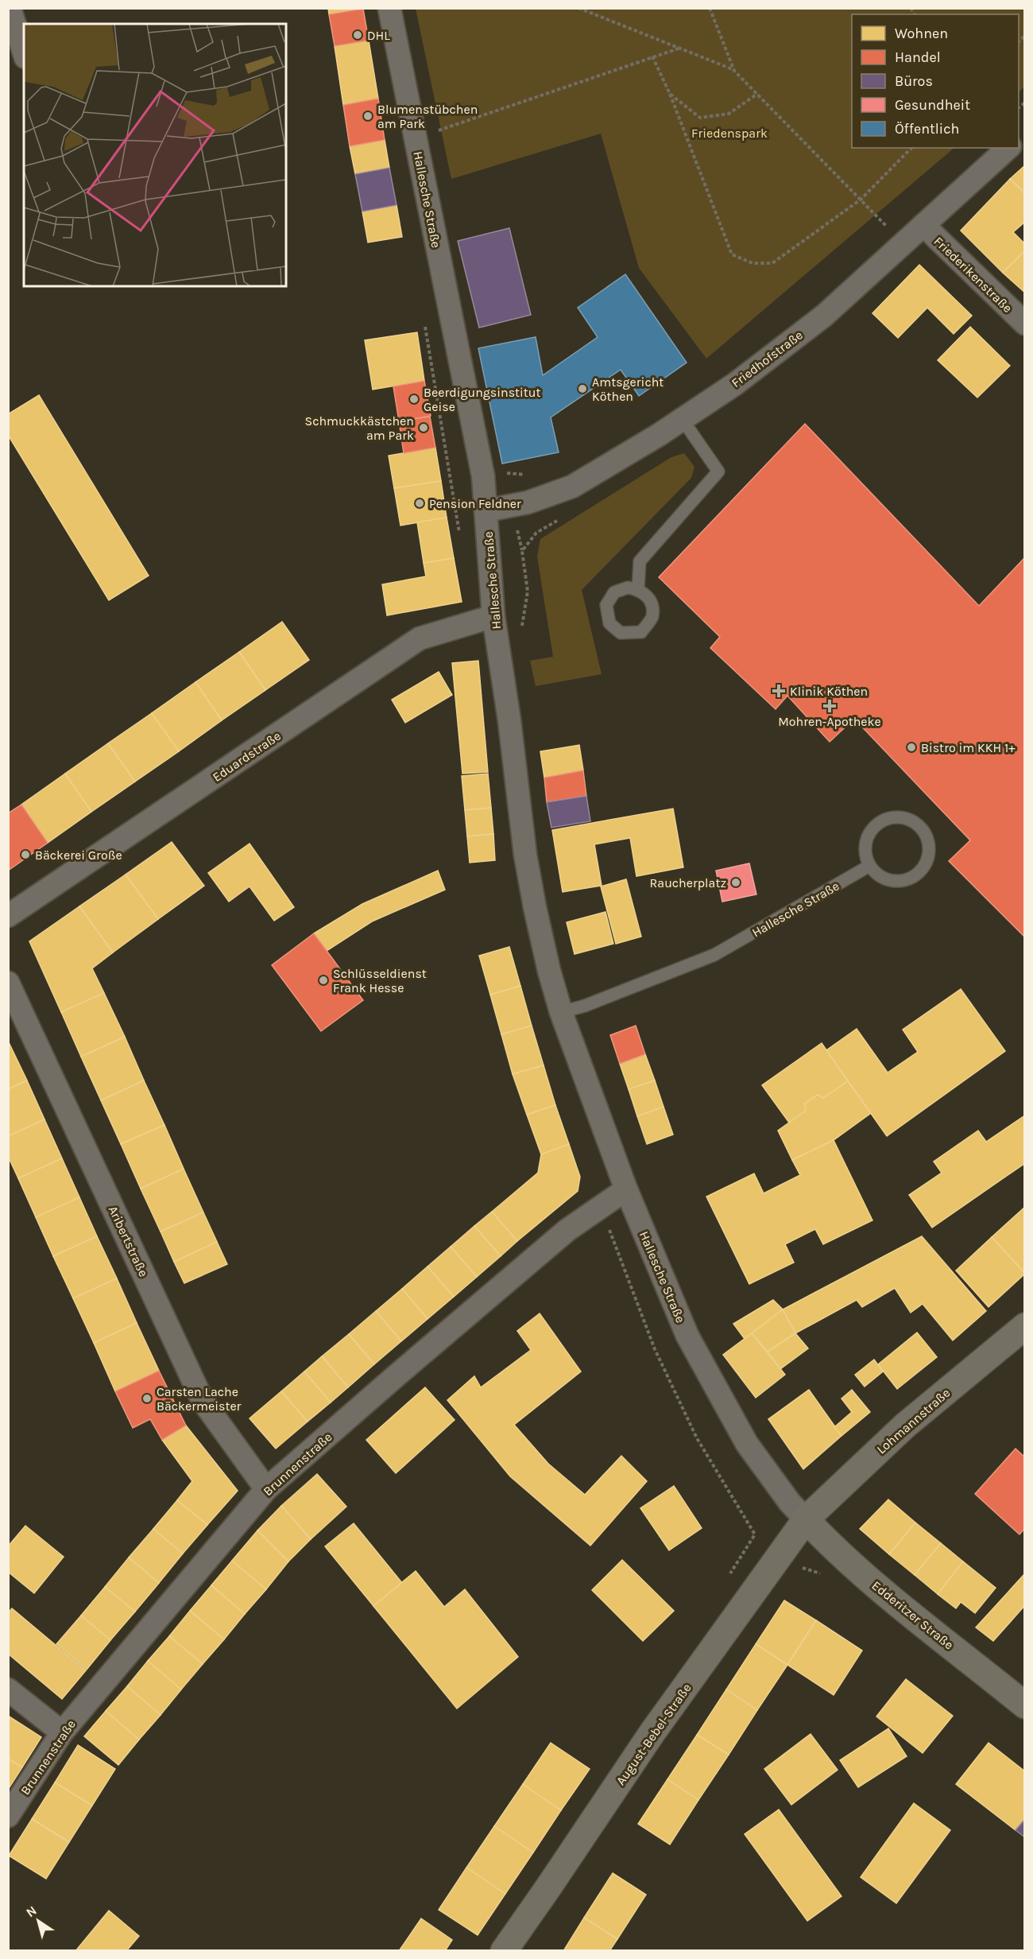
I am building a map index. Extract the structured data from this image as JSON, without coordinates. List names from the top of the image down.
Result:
{
  "streets": {
    "main road": ["Lohmannstraße", "Edderitzer Straße", "August-Bebel-Straße"],
    "street": [
      "Hallesche Straße",
      "Friederikenstraße",
      "Friedhofstraße",
      "Eduardstraße",
      "Aribertstraße",
      "Brunnenstraße"
    ]
  },
  "crossings": [
    ["Hallesche Straße", "Friedhofstraße"],
    ["Hallesche Straße", "Eduardstraße"],
    ["Hallesche Straße", "Lohmannstraße"],
    ["Hallesche Straße", "Brunnenstraße"],
    ["Hallesche Straße", "Edderitzer Straße"],
    ["Hallesche Straße", "August-Bebel-Straße"],
    ["Friederikenstraße", "Friedhofstraße"],
    ["Aribertstraße", "Brunnenstraße"],
    ["Lohmannstraße", "Edderitzer Straße"],
    ["Lohmannstraße", "August-Bebel-Straße"],
    ["Edderitzer Straße", "August-Bebel-Straße"]
  ],
  "parks": ["Friedenspark"],
  "places": {
    "other": [
      "DHL",
      "Blumenstübchen am Park",
      "Amtsgericht Köthen",
      "Beerdigungsinstitut Geise",
      "Schmuckkästchen am Park",
      "Pension Feldner",
      "Bistro im KKH 1+",
      "Bäckerei Große",
      "Raucherplatz",
      "Schlüsseldienst Frank Hesse",
      "Carsten Lache Bäckermeister"
    ],
    "health": ["Klinik Köthen", "Mohren-Apotheke"]
  },
  "legend": [
    "Wohnen",
    "Handel",
    "Büros",
    "Gesundheit",
    "Öffentlich"
  ],
  "north": "top left"
}
